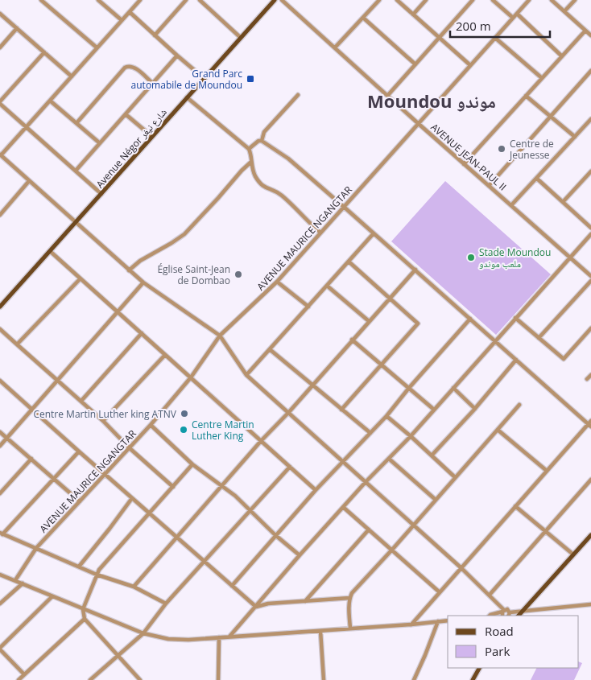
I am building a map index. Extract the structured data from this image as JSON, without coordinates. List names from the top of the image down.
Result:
{
  "streets": {
    "main road": ["Avenue Négor شارع نيغر"],
    "street": ["AVENUE JEAN-PAUL II", "AVENUE MAURICE NGANGTAR"]
  },
  "crossings": [
    ["AVENUE JEAN-PAUL II", "AVENUE MAURICE NGANGTAR"]
  ],
  "districts": ["Moundou موندو"],
  "places": {
    "transit": ["Grand Parc automabile de Moundou"],
    "other": [
      "Centre de Jeunesse",
      "Stade Moundou ملعب موندو",
      "Église Saint-Jean de Dombao",
      "Centre Martin Luther king ATNV",
      "Centre Martin Luther King"
    ]
  },
  "legend": ["Road", "Park"],
  "scale_bar": "200 m"
}
